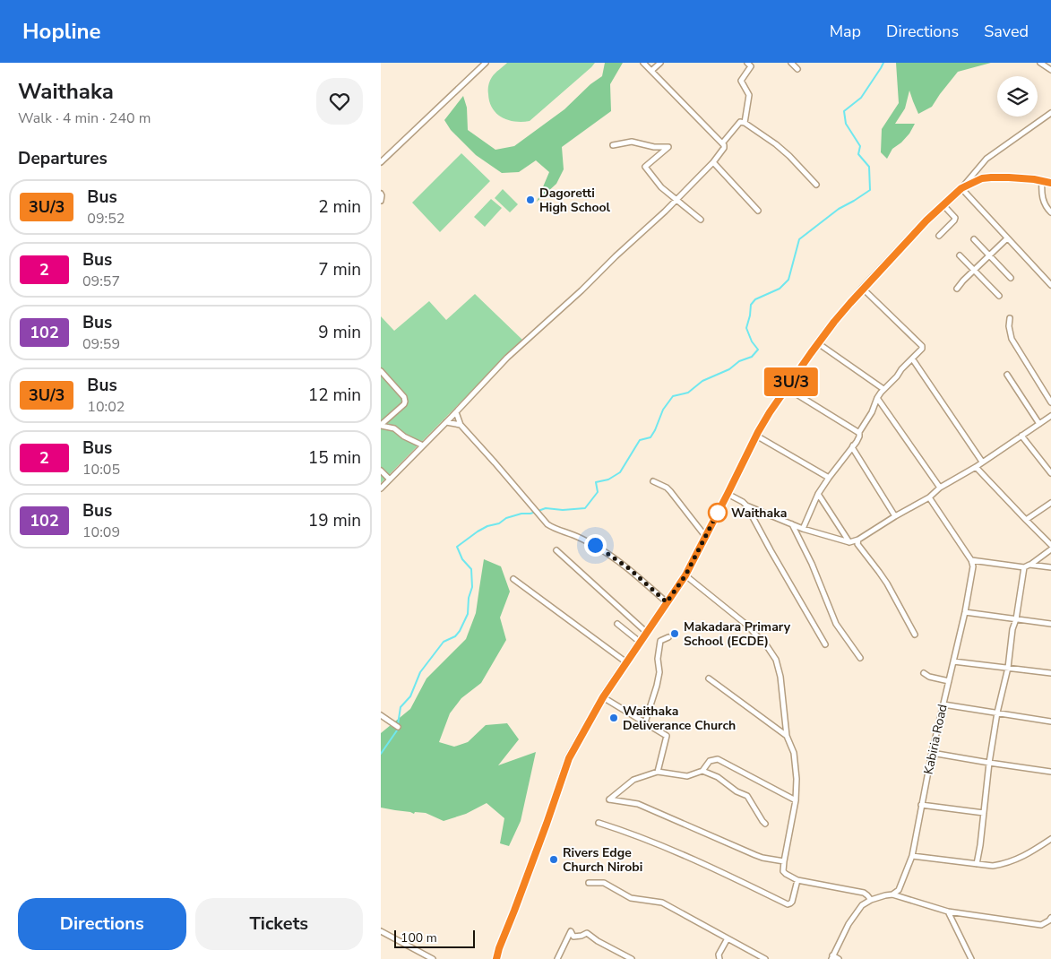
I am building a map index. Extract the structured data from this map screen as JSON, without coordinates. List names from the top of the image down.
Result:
{
  "streets": {
    "street": ["Kabiria Road"]
  },
  "places": [
    "Dagoretti High School",
    "Waithaka",
    "Makadara Primary School (ECDE)",
    "Waithaka Deliverance Church",
    "Rivers Edge Church Nirobi"
  ],
  "lines": ["bus line 3U/3"],
  "scale_bar": "100 m",
  "page": {
    "header": "Hopline",
    "nav": ["Map", "Directions", "Saved"],
    "heading": [
      ["Waithaka", "Walk · 4 min · 240 m"],
      "Departures"
    ],
    "on_map": "3U/3",
    "list": [
      {
        "mark": "3U/3",
        "name": "Bus",
        "note": "09:52",
        "value": "2 min"
      },
      {
        "mark": "2",
        "name": "Bus",
        "note": "09:57",
        "value": "7 min"
      },
      {
        "mark": "102",
        "name": "Bus",
        "note": "09:59",
        "value": "9 min"
      },
      {
        "mark": "3U/3",
        "name": "Bus",
        "note": "10:02",
        "value": "12 min"
      },
      {
        "mark": "2",
        "name": "Bus",
        "note": "10:05",
        "value": "15 min"
      },
      {
        "mark": "102",
        "name": "Bus",
        "note": "10:09",
        "value": "19 min"
      }
    ],
    "buttons": ["Directions", "Tickets"],
    "scale": "100 m"
  }
}
